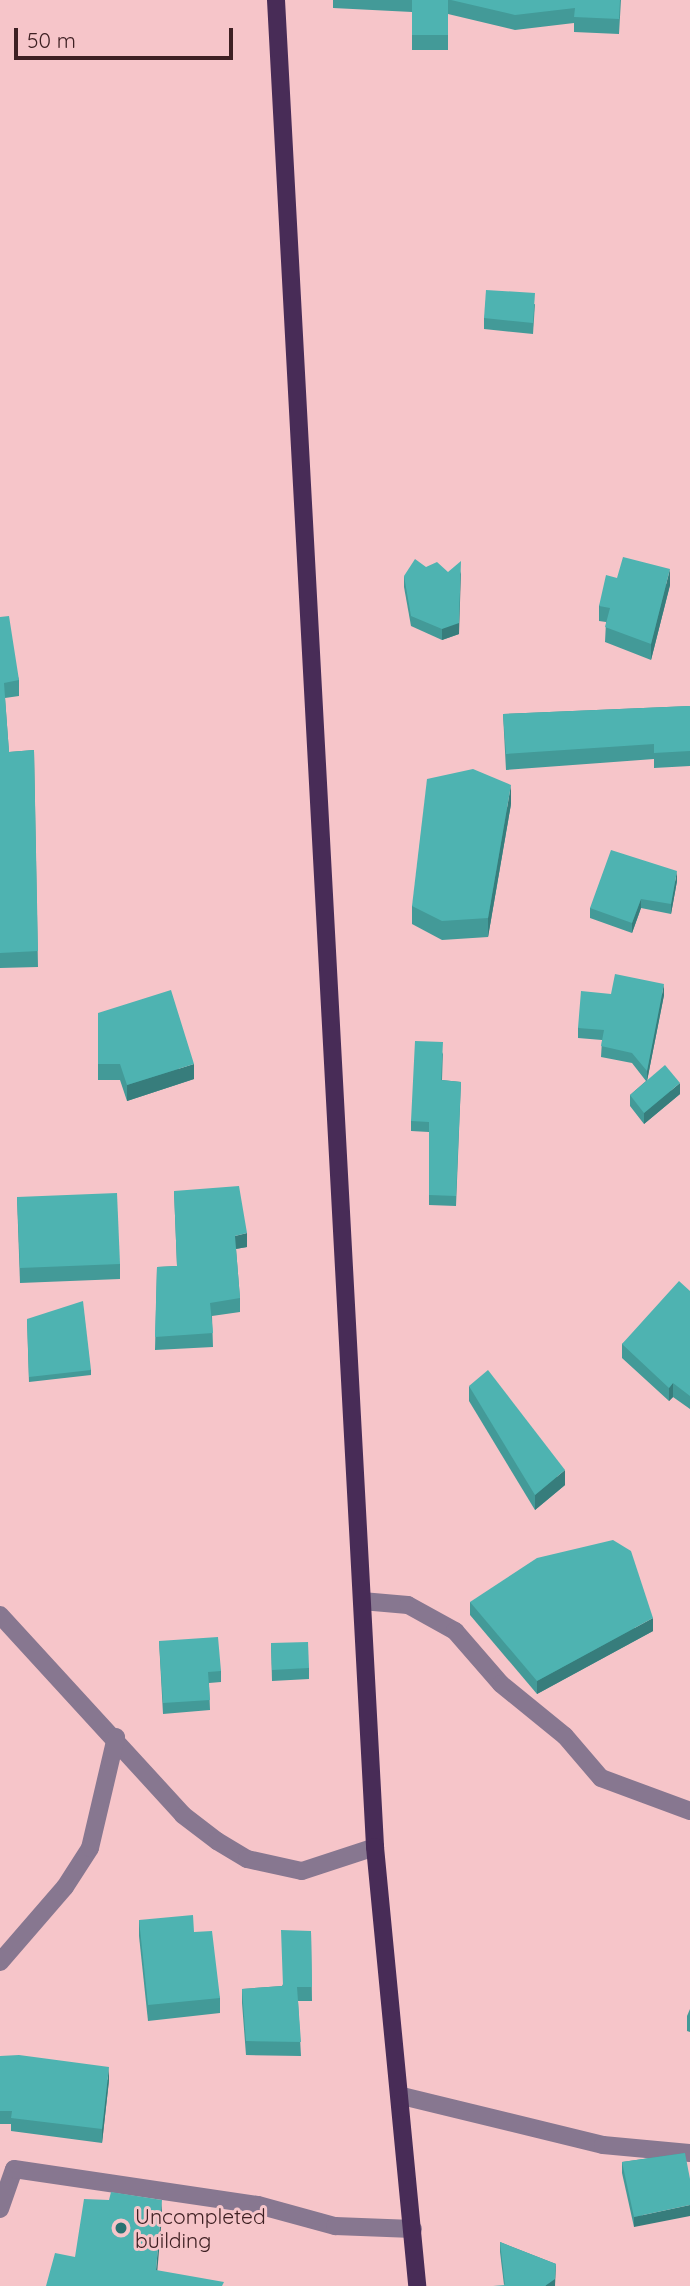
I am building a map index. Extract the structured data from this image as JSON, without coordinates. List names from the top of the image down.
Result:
{
  "places": ["Uncompleted building"],
  "scale_bar": "50 m"
}
